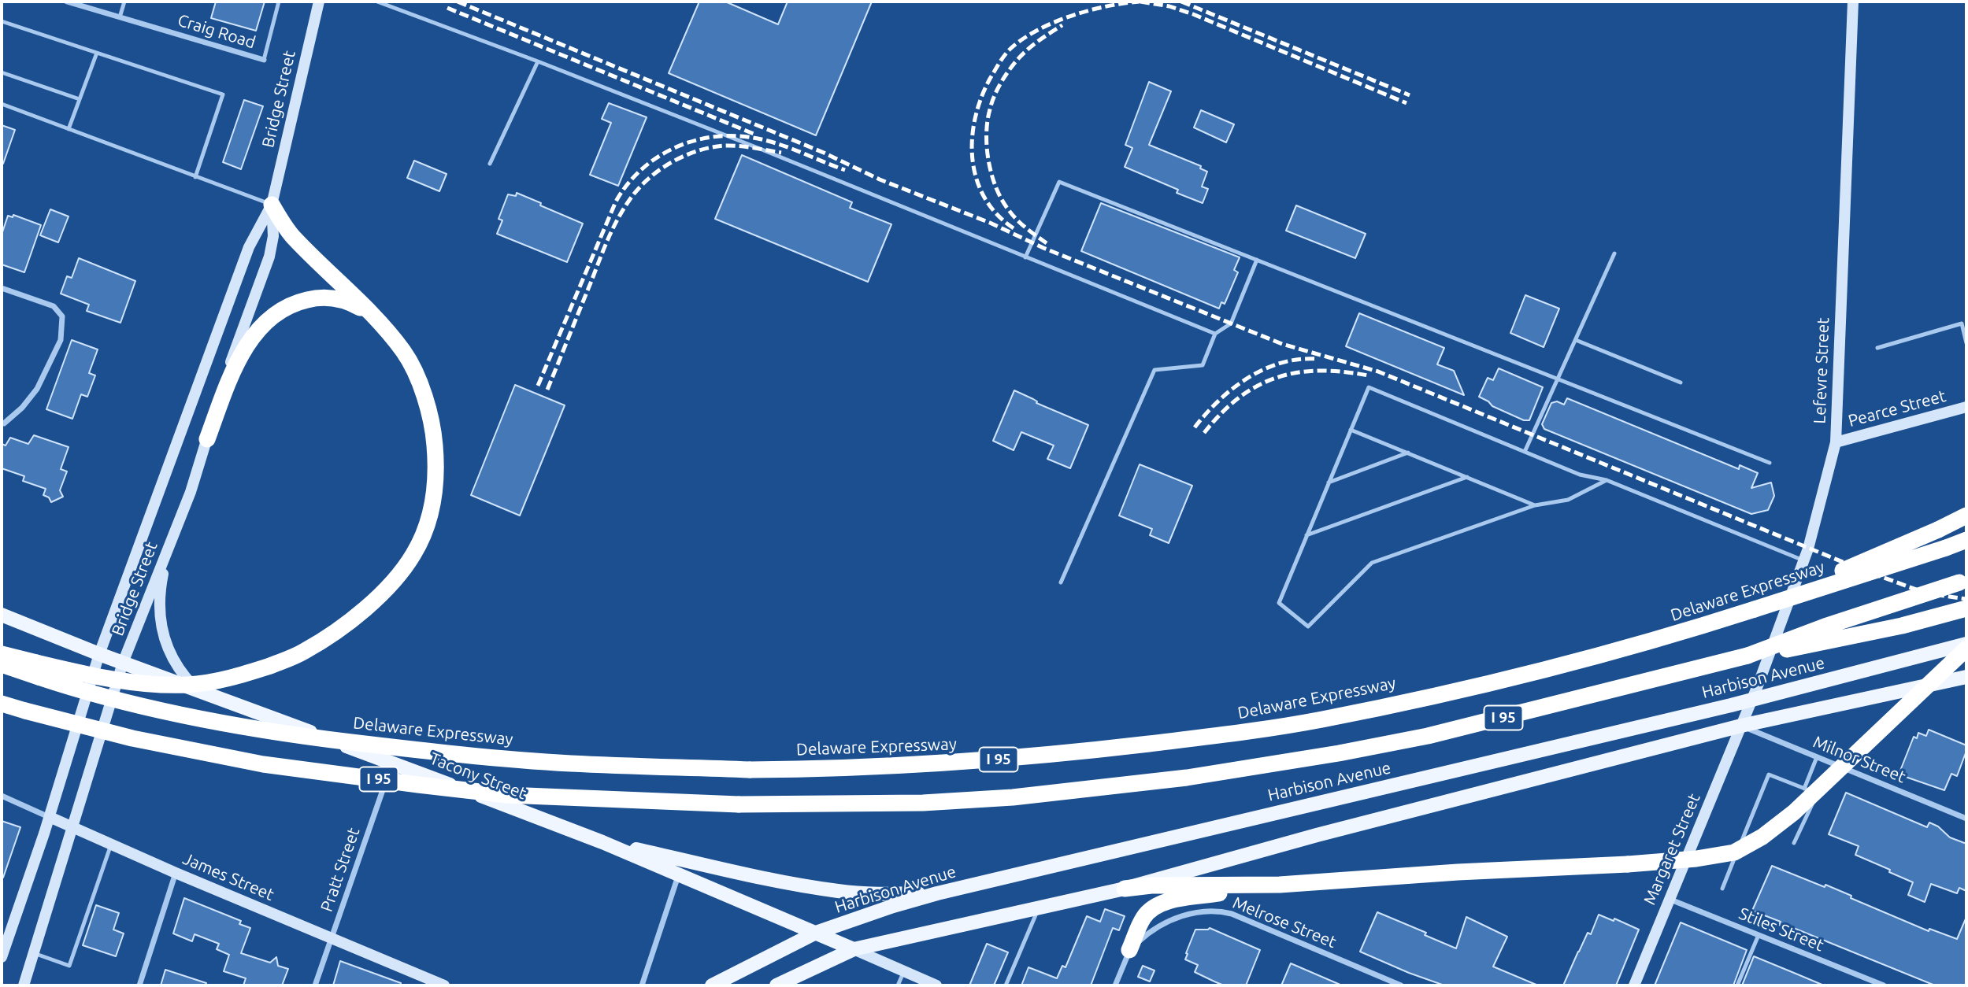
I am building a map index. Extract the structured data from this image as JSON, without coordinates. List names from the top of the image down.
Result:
{
  "streets": {
    "highway": ["Delaware Expressway", "I 95"],
    "main road": [
      "Bridge Street",
      "Lefevre Street",
      "Pearce Street",
      "Harbison Avenue",
      "Tacony Street",
      "Margaret Street",
      "James Street"
    ],
    "street": [
      "Craig Road",
      "Milnor Street",
      "Pratt Street",
      "Melrose Street",
      "Stiles Street"
    ]
  },
  "crossings": [
    ["Bridge Street", "Tacony Street"],
    ["Bridge Street", "James Street"],
    ["Lefevre Street", "Pearce Street"],
    ["Lefevre Street", "Harbison Avenue"],
    ["Lefevre Street", "Milnor Street"],
    ["Lefevre Street", "Margaret Street"],
    ["Harbison Avenue", "Tacony Street"],
    ["Milnor Street", "Margaret Street"],
    ["Tacony Street", "Pratt Street"],
    ["Margaret Street", "Stiles Street"],
    ["Pratt Street", "James Street"]
  ]
}
